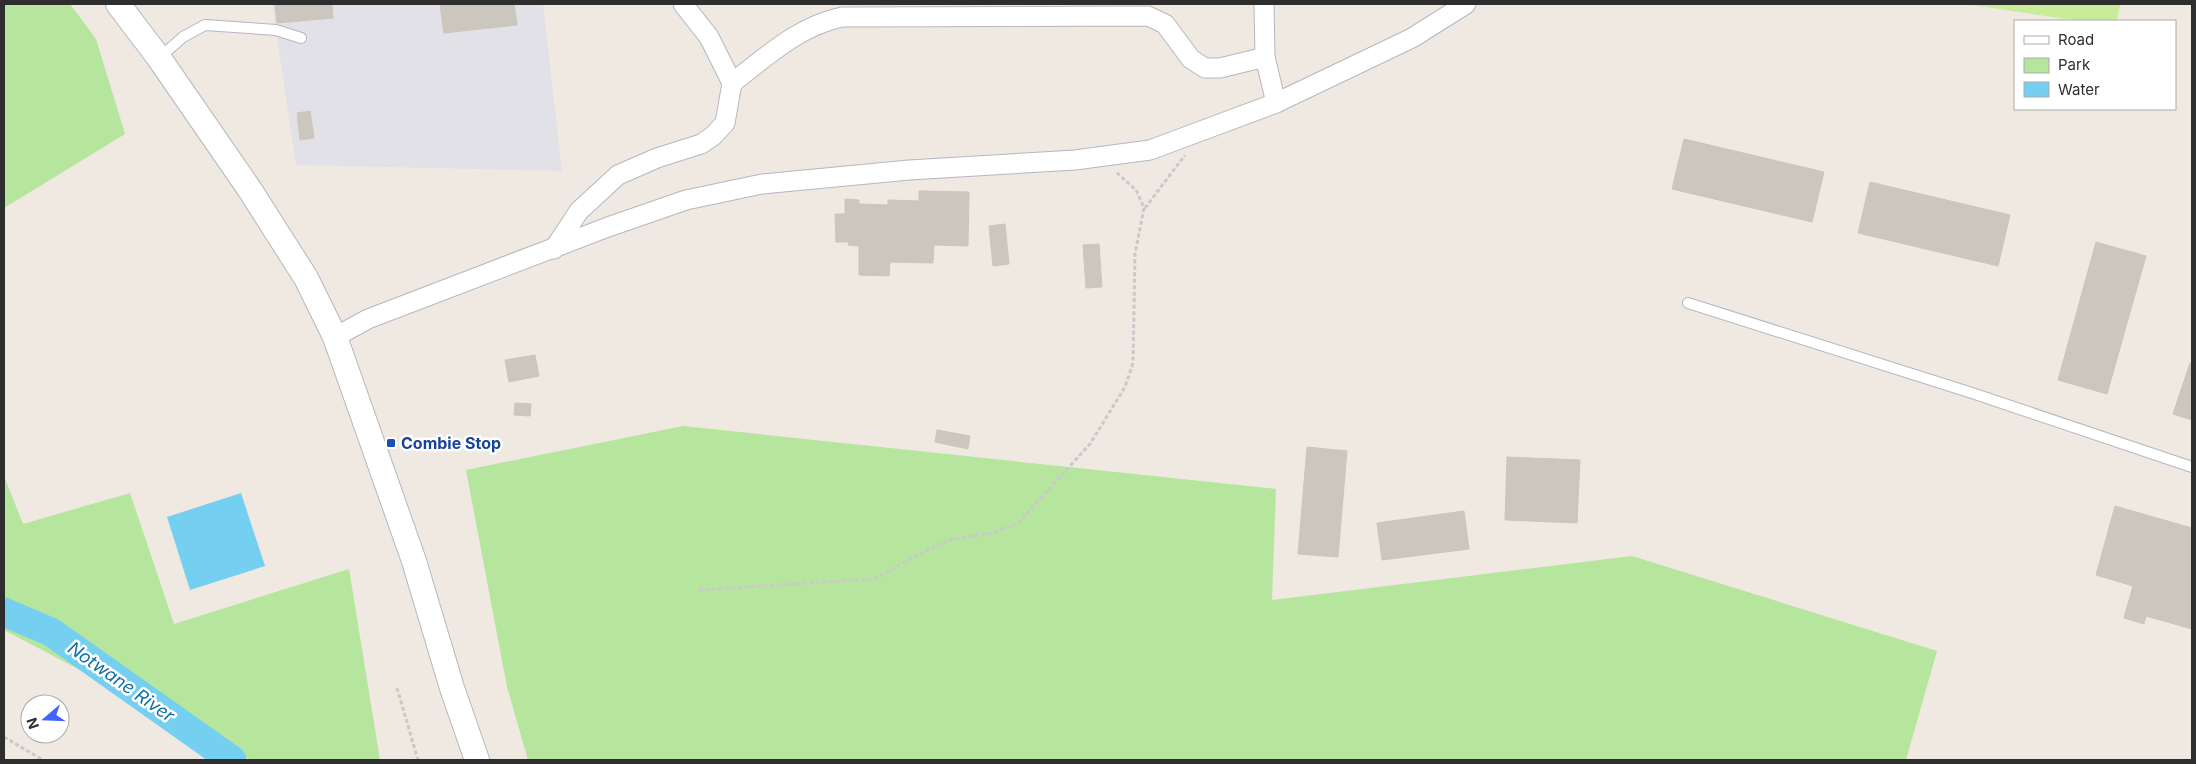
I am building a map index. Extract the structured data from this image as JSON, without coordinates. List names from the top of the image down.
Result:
{
  "water": ["Notwane River"],
  "places": {
    "transit": ["Combie Stop"]
  },
  "legend": ["Road", "Park", "Water"],
  "north": "left"
}
